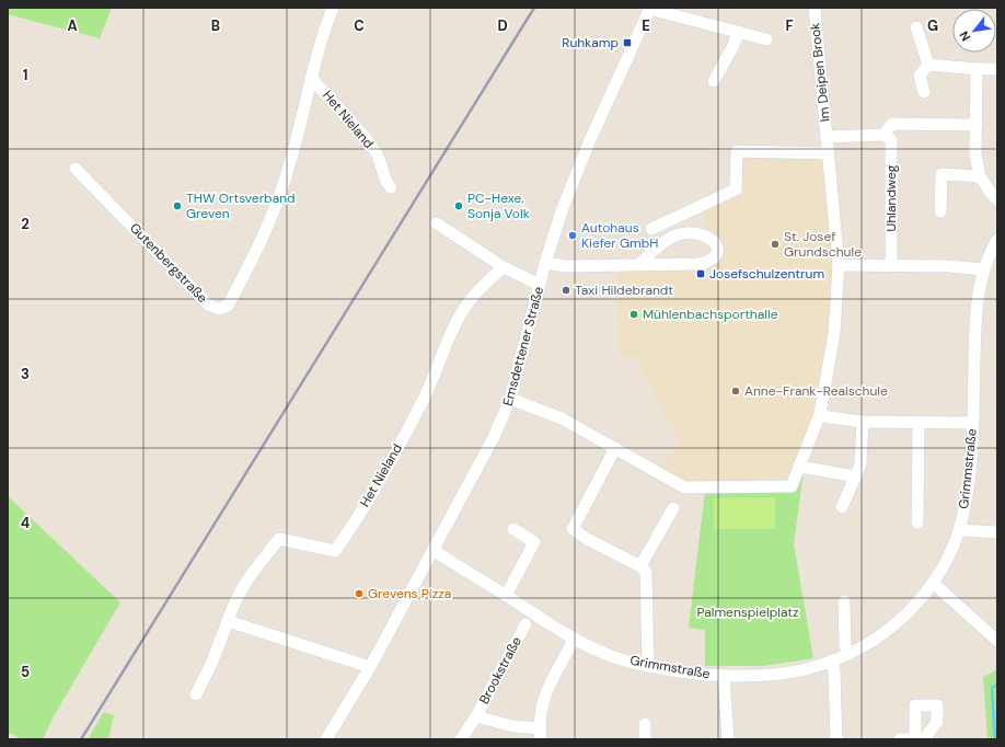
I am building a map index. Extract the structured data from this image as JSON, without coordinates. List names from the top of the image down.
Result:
{
  "streets": {
    "street": [
      "Im Deipen Brook",
      "Het Nieland",
      "Uhlandweg",
      "Gutenbergstraße",
      "Emsdettener Straße",
      "Grimmstraße",
      "Brookstraße"
    ]
  },
  "crossings": [
    ["Im Deipen Brook", "Uhlandweg"],
    ["Het Nieland", "Gutenbergstraße"],
    ["Emsdettener Straße", "Grimmstraße"]
  ],
  "parks": ["Palmenspielplatz"],
  "places": {
    "transit": ["Ruhkamp", "Josefschulzentrum"],
    "other": [
      "THW Ortsverband Greven",
      "PC-Hexe, Sonja Volk",
      "Autohaus Kiefer GmbH",
      "St. Josef Grundschule",
      "Taxi Hildebrandt",
      "Mühlenbachsporthalle",
      "Anne-Frank-Realschule",
      "Grevens Pizza"
    ]
  },
  "north": "bottom left",
  "grid": {
    "columns": [
      "A",
      "B",
      "C",
      "D",
      "E",
      "F",
      "G"
    ],
    "rows": [
      "1",
      "2",
      "3",
      "4",
      "5"
    ]
  }
}
